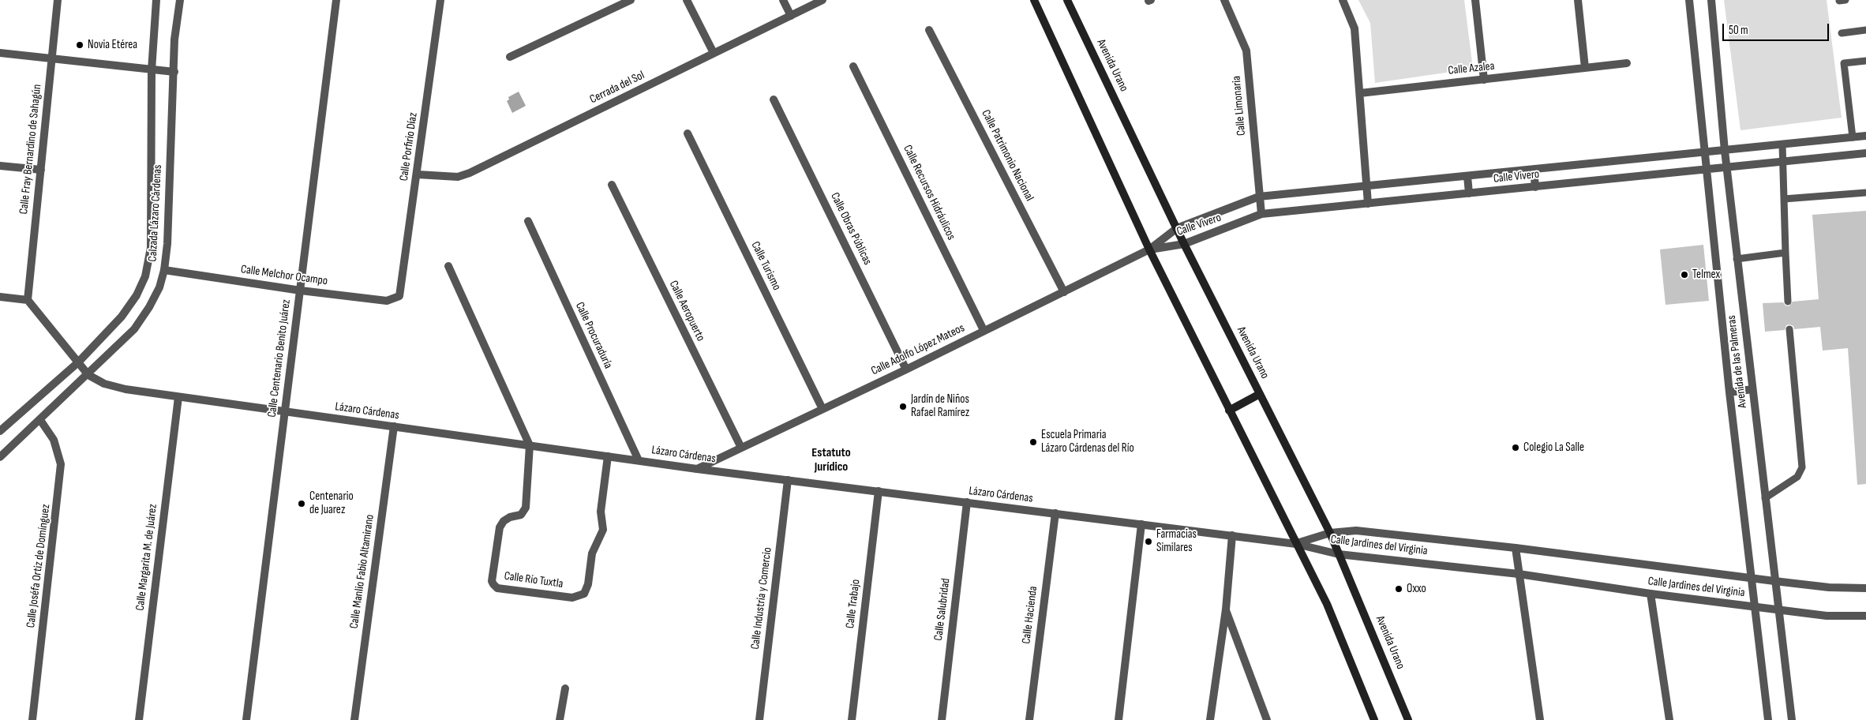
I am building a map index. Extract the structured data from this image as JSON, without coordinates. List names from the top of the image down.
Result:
{
  "streets": {
    "main road": ["Avenida Urano"],
    "street": [
      "Calle Azalea",
      "Cerrada del Sol",
      "Calle Limonaria",
      "Calle Porfirio Díaz",
      "Calle Fray Bernardino de Sahagún",
      "Calle Patrimonio Nacional",
      "Calle Vivero",
      "Calle Recursos Hidráulicos",
      "Calzada Lázaro Cárdenas",
      "Calle Obras Públicas",
      "Calle Turismo",
      "Calle Melchor Ocampo",
      "Calle Aeropuerto",
      "Calle Procuraduría",
      "Calle Adolfo López Mateos",
      "Calle Centenario Benito Juárez",
      "Avenida de las Palmeras",
      "Lázaro Cárdenas",
      "Calle Jardines del Virginia",
      "Calle Margarita M. de Juárez",
      "Calle Joséfa Ortiz de Domínguez",
      "Calle Manlio Fabio Altamirano",
      "Calle Río Tuxtla",
      "Calle Industria y Comercio",
      "Calle Trabajo",
      "Calle Salubridad",
      "Calle Hacienda"
    ]
  },
  "crossings": [
    ["Avenida Urano", "Calle Vivero"],
    ["Avenida Urano", "Calle Jardines del Virginia"],
    ["Cerrada del Sol", "Calle Porfirio Díaz"],
    ["Calle Limonaria", "Calle Vivero"],
    ["Calle Porfirio Díaz", "Calle Melchor Ocampo"],
    ["Calle Fray Bernardino de Sahagún", "Lázaro Cárdenas"],
    ["Calle Patrimonio Nacional", "Calle Adolfo López Mateos"],
    ["Calle Vivero", "Calle Adolfo López Mateos"],
    ["Calle Vivero", "Avenida de las Palmeras"],
    ["Calle Recursos Hidráulicos", "Calle Adolfo López Mateos"],
    ["Calzada Lázaro Cárdenas", "Calle Melchor Ocampo"],
    ["Calzada Lázaro Cárdenas", "Lázaro Cárdenas"],
    ["Calzada Lázaro Cárdenas", "Calle Joséfa Ortiz de Domínguez"],
    ["Calle Obras Públicas", "Calle Adolfo López Mateos"],
    ["Calle Turismo", "Calle Adolfo López Mateos"],
    ["Calle Melchor Ocampo", "Calle Centenario Benito Juárez"],
    ["Calle Aeropuerto", "Calle Adolfo López Mateos"],
    ["Calle Procuraduría", "Lázaro Cárdenas"],
    ["Calle Adolfo López Mateos", "Lázaro Cárdenas"],
    ["Calle Centenario Benito Juárez", "Lázaro Cárdenas"],
    ["Avenida de las Palmeras", "Calle Jardines del Virginia"],
    ["Lázaro Cárdenas", "Calle Jardines del Virginia"],
    ["Lázaro Cárdenas", "Calle Margarita M. de Juárez"],
    ["Lázaro Cárdenas", "Calle Manlio Fabio Altamirano"],
    ["Lázaro Cárdenas", "Calle Río Tuxtla"],
    ["Lázaro Cárdenas", "Calle Industria y Comercio"],
    ["Lázaro Cárdenas", "Calle Trabajo"],
    ["Lázaro Cárdenas", "Calle Salubridad"],
    ["Lázaro Cárdenas", "Calle Hacienda"]
  ],
  "districts": ["Estatuto Jurídico"],
  "places": [
    "Novia Etérea",
    "Telmex",
    "Jardín de Niños Rafael Ramírez",
    "Escuela Primaria Lázaro Cárdenas del Río",
    "Colegio La Salle",
    "Centenario de Juarez",
    "Farmacias Similares",
    "Oxxo"
  ],
  "scale_bar": "50 m"
}
